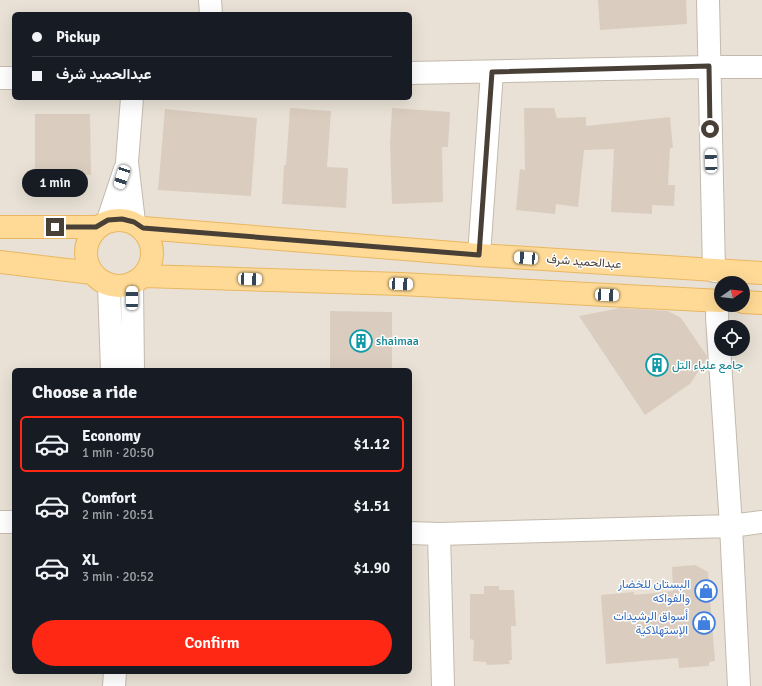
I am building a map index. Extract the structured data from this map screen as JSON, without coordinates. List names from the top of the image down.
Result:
{
  "streets": {
    "main road": ["عبدالحميد شرف"]
  },
  "places": {
    "building": ["shaimaa", "جامع علياء التل"],
    "shop": ["البستان للخضار والفواكه", "أسواق الرشيدات الإستهلاكية"]
  },
  "north": "right",
  "page": {
    "banner": ["Pickup", "عبدالحميد شرف"],
    "bubble": "1 min",
    "heading": "Choose a ride",
    "list": [
      {
        "name": "Economy",
        "note": "1 min · 20:50",
        "value": "$1.12"
      },
      {
        "name": "Comfort",
        "note": "2 min · 20:51",
        "value": "$1.51"
      },
      {
        "name": "XL",
        "note": "3 min · 20:52",
        "value": "$1.90"
      }
    ],
    "buttons": "Confirm"
  }
}
